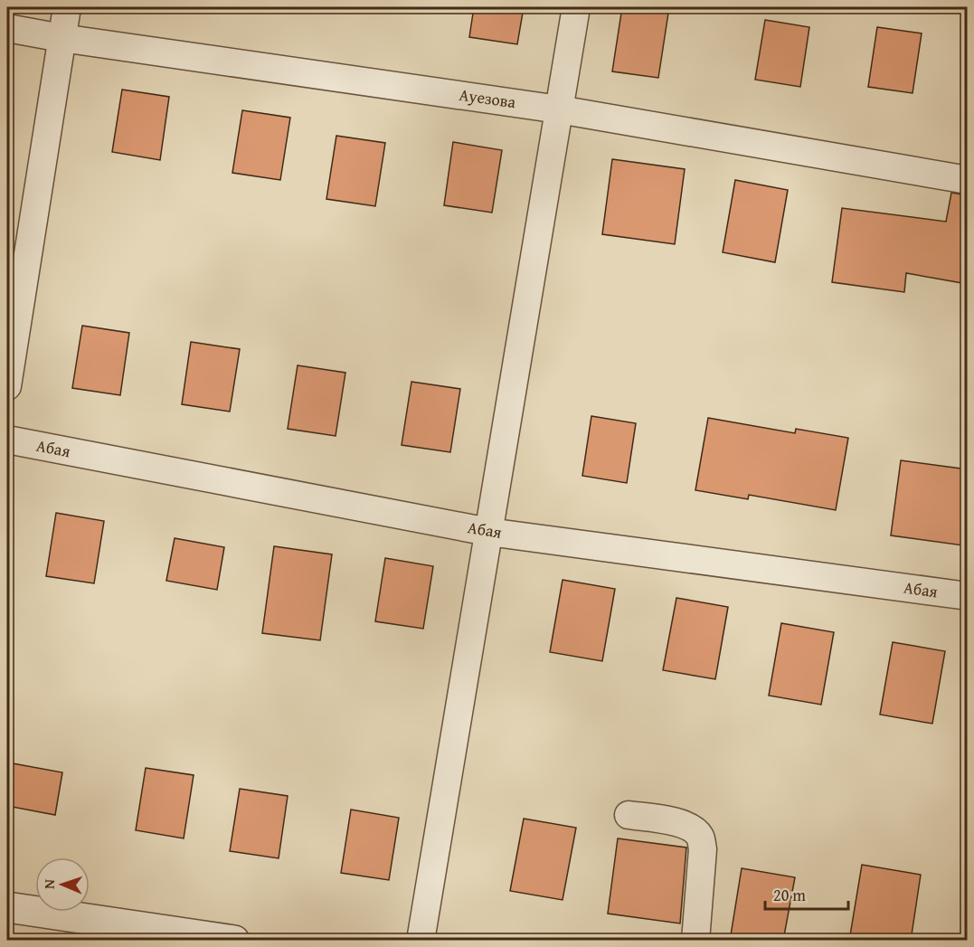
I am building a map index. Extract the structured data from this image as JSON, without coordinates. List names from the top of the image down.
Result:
{
  "streets": {
    "street": ["Ауезова", "Абая"]
  },
  "scale_bar": "20 m",
  "north": "left"
}
